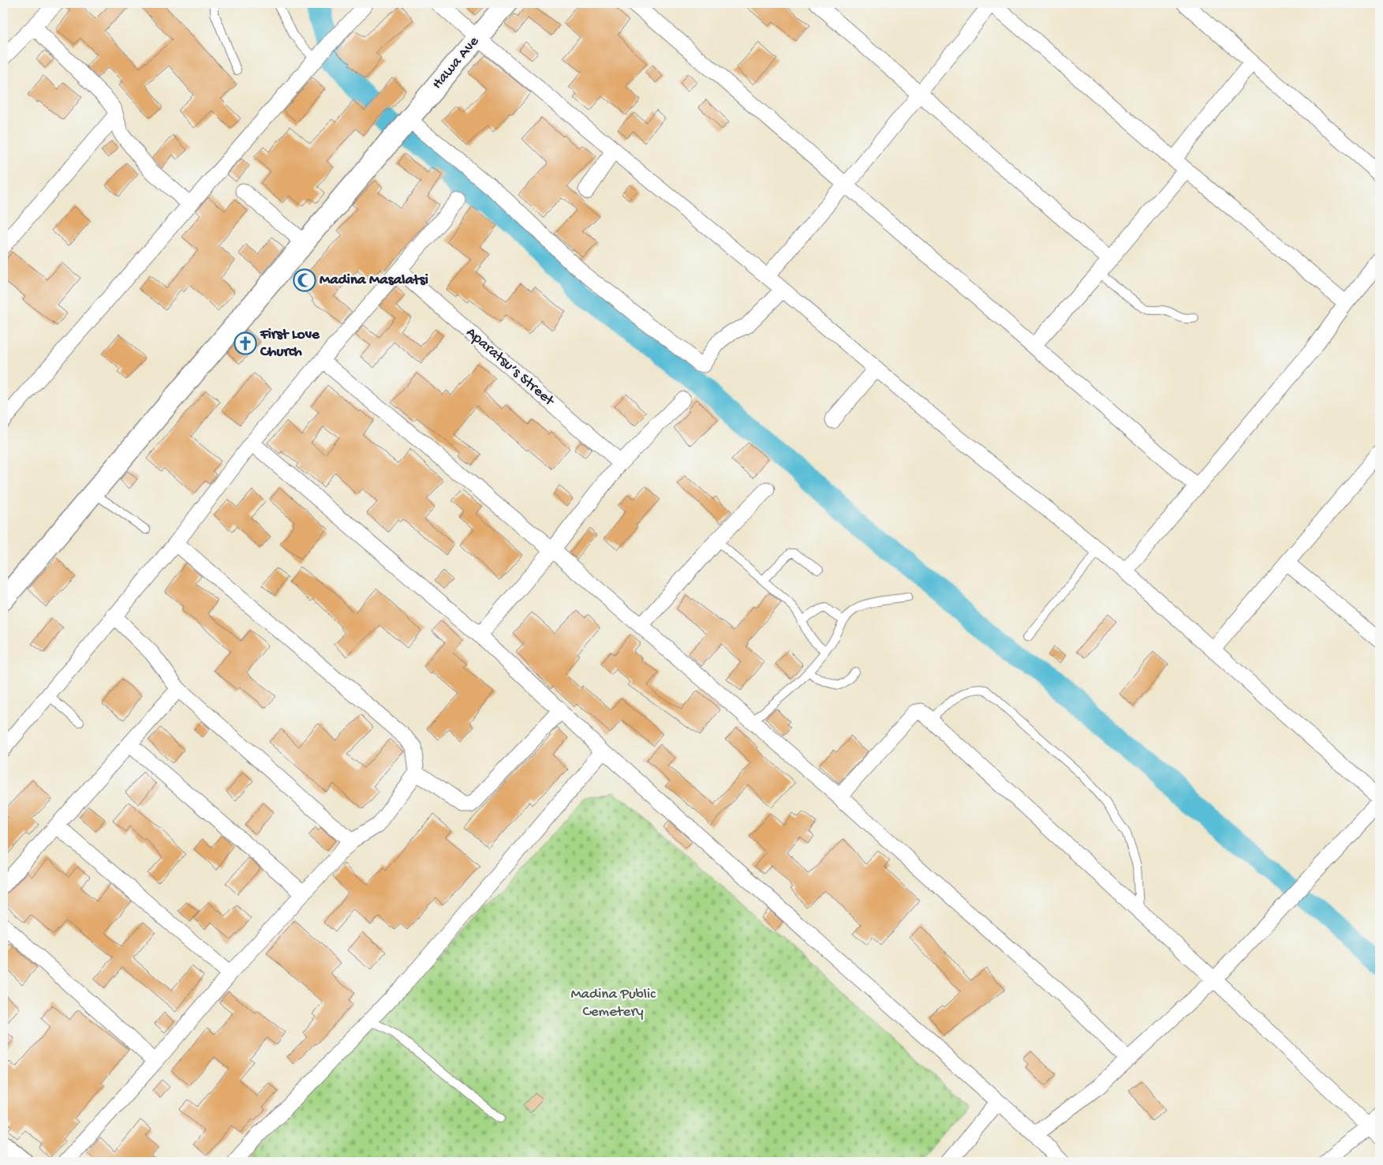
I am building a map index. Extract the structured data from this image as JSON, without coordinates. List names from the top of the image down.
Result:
{
  "streets": {
    "street": ["Hawa Ave", "Aparatsu’s Street"]
  },
  "parks": ["Madina Public Cemetery"],
  "places": {
    "mosque": ["Madina Masalatsi"],
    "church": ["First Love Church"]
  }
}
